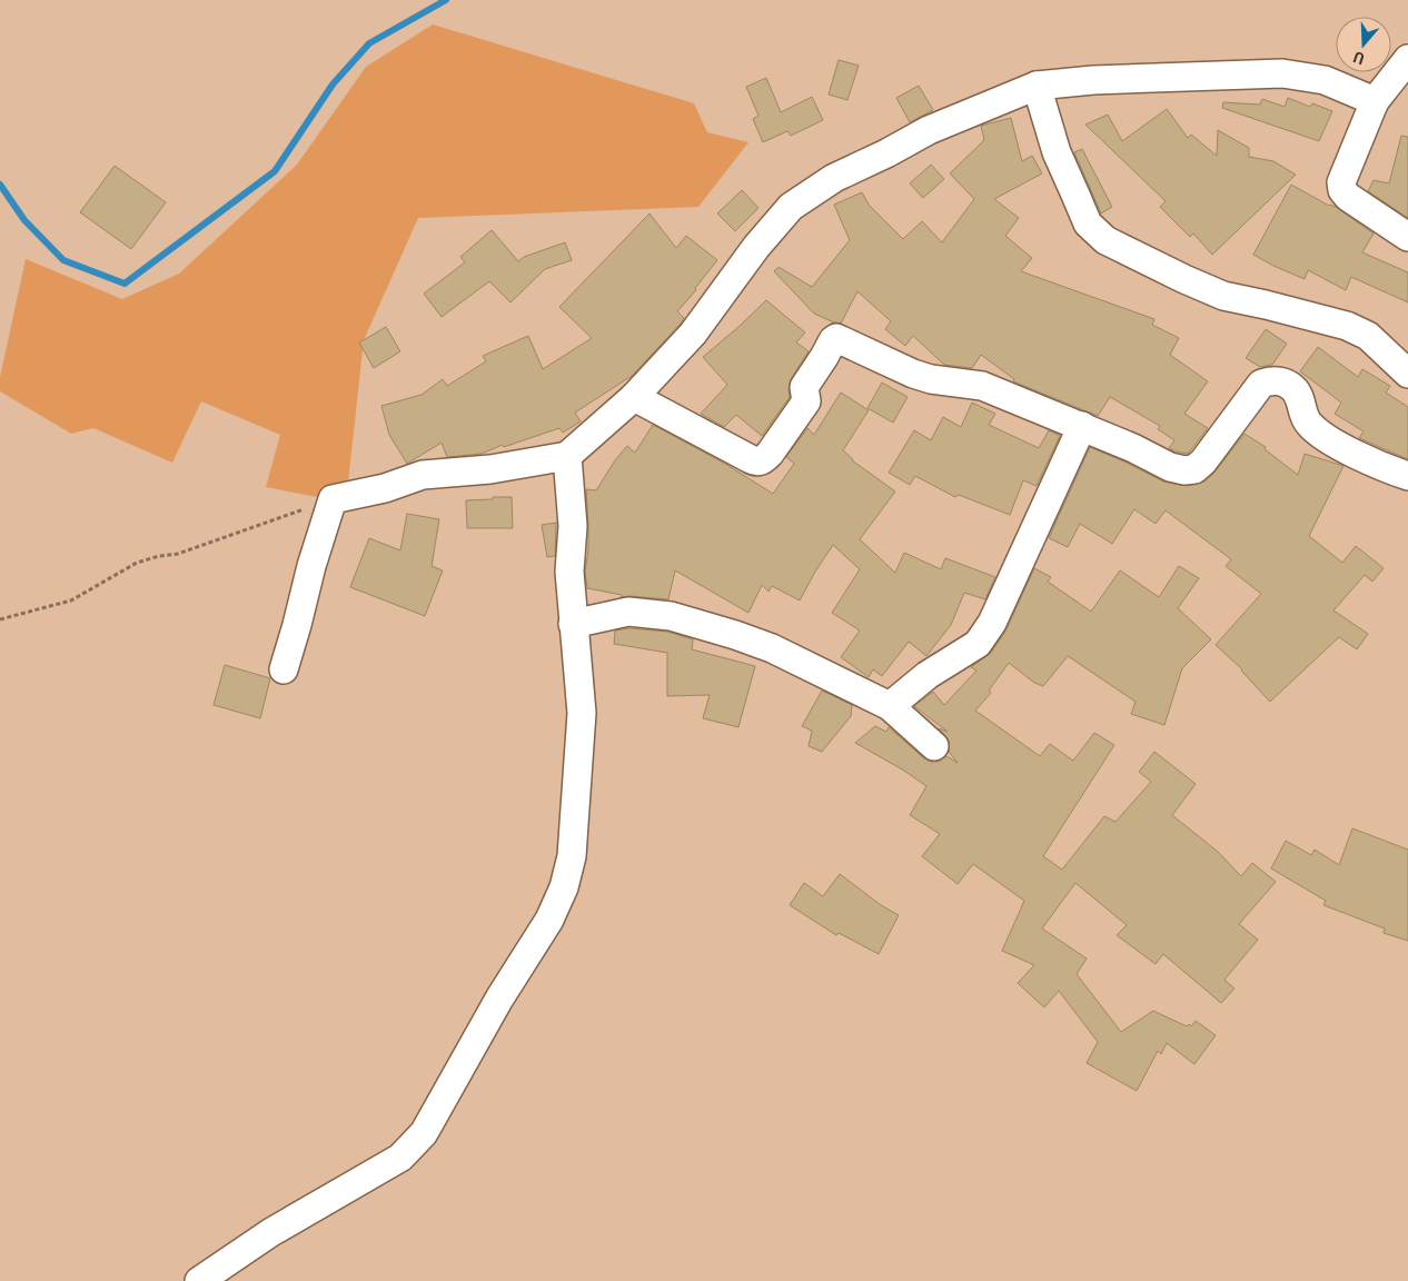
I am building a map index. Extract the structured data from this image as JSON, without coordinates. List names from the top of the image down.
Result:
{
  "north": "bottom"
}
